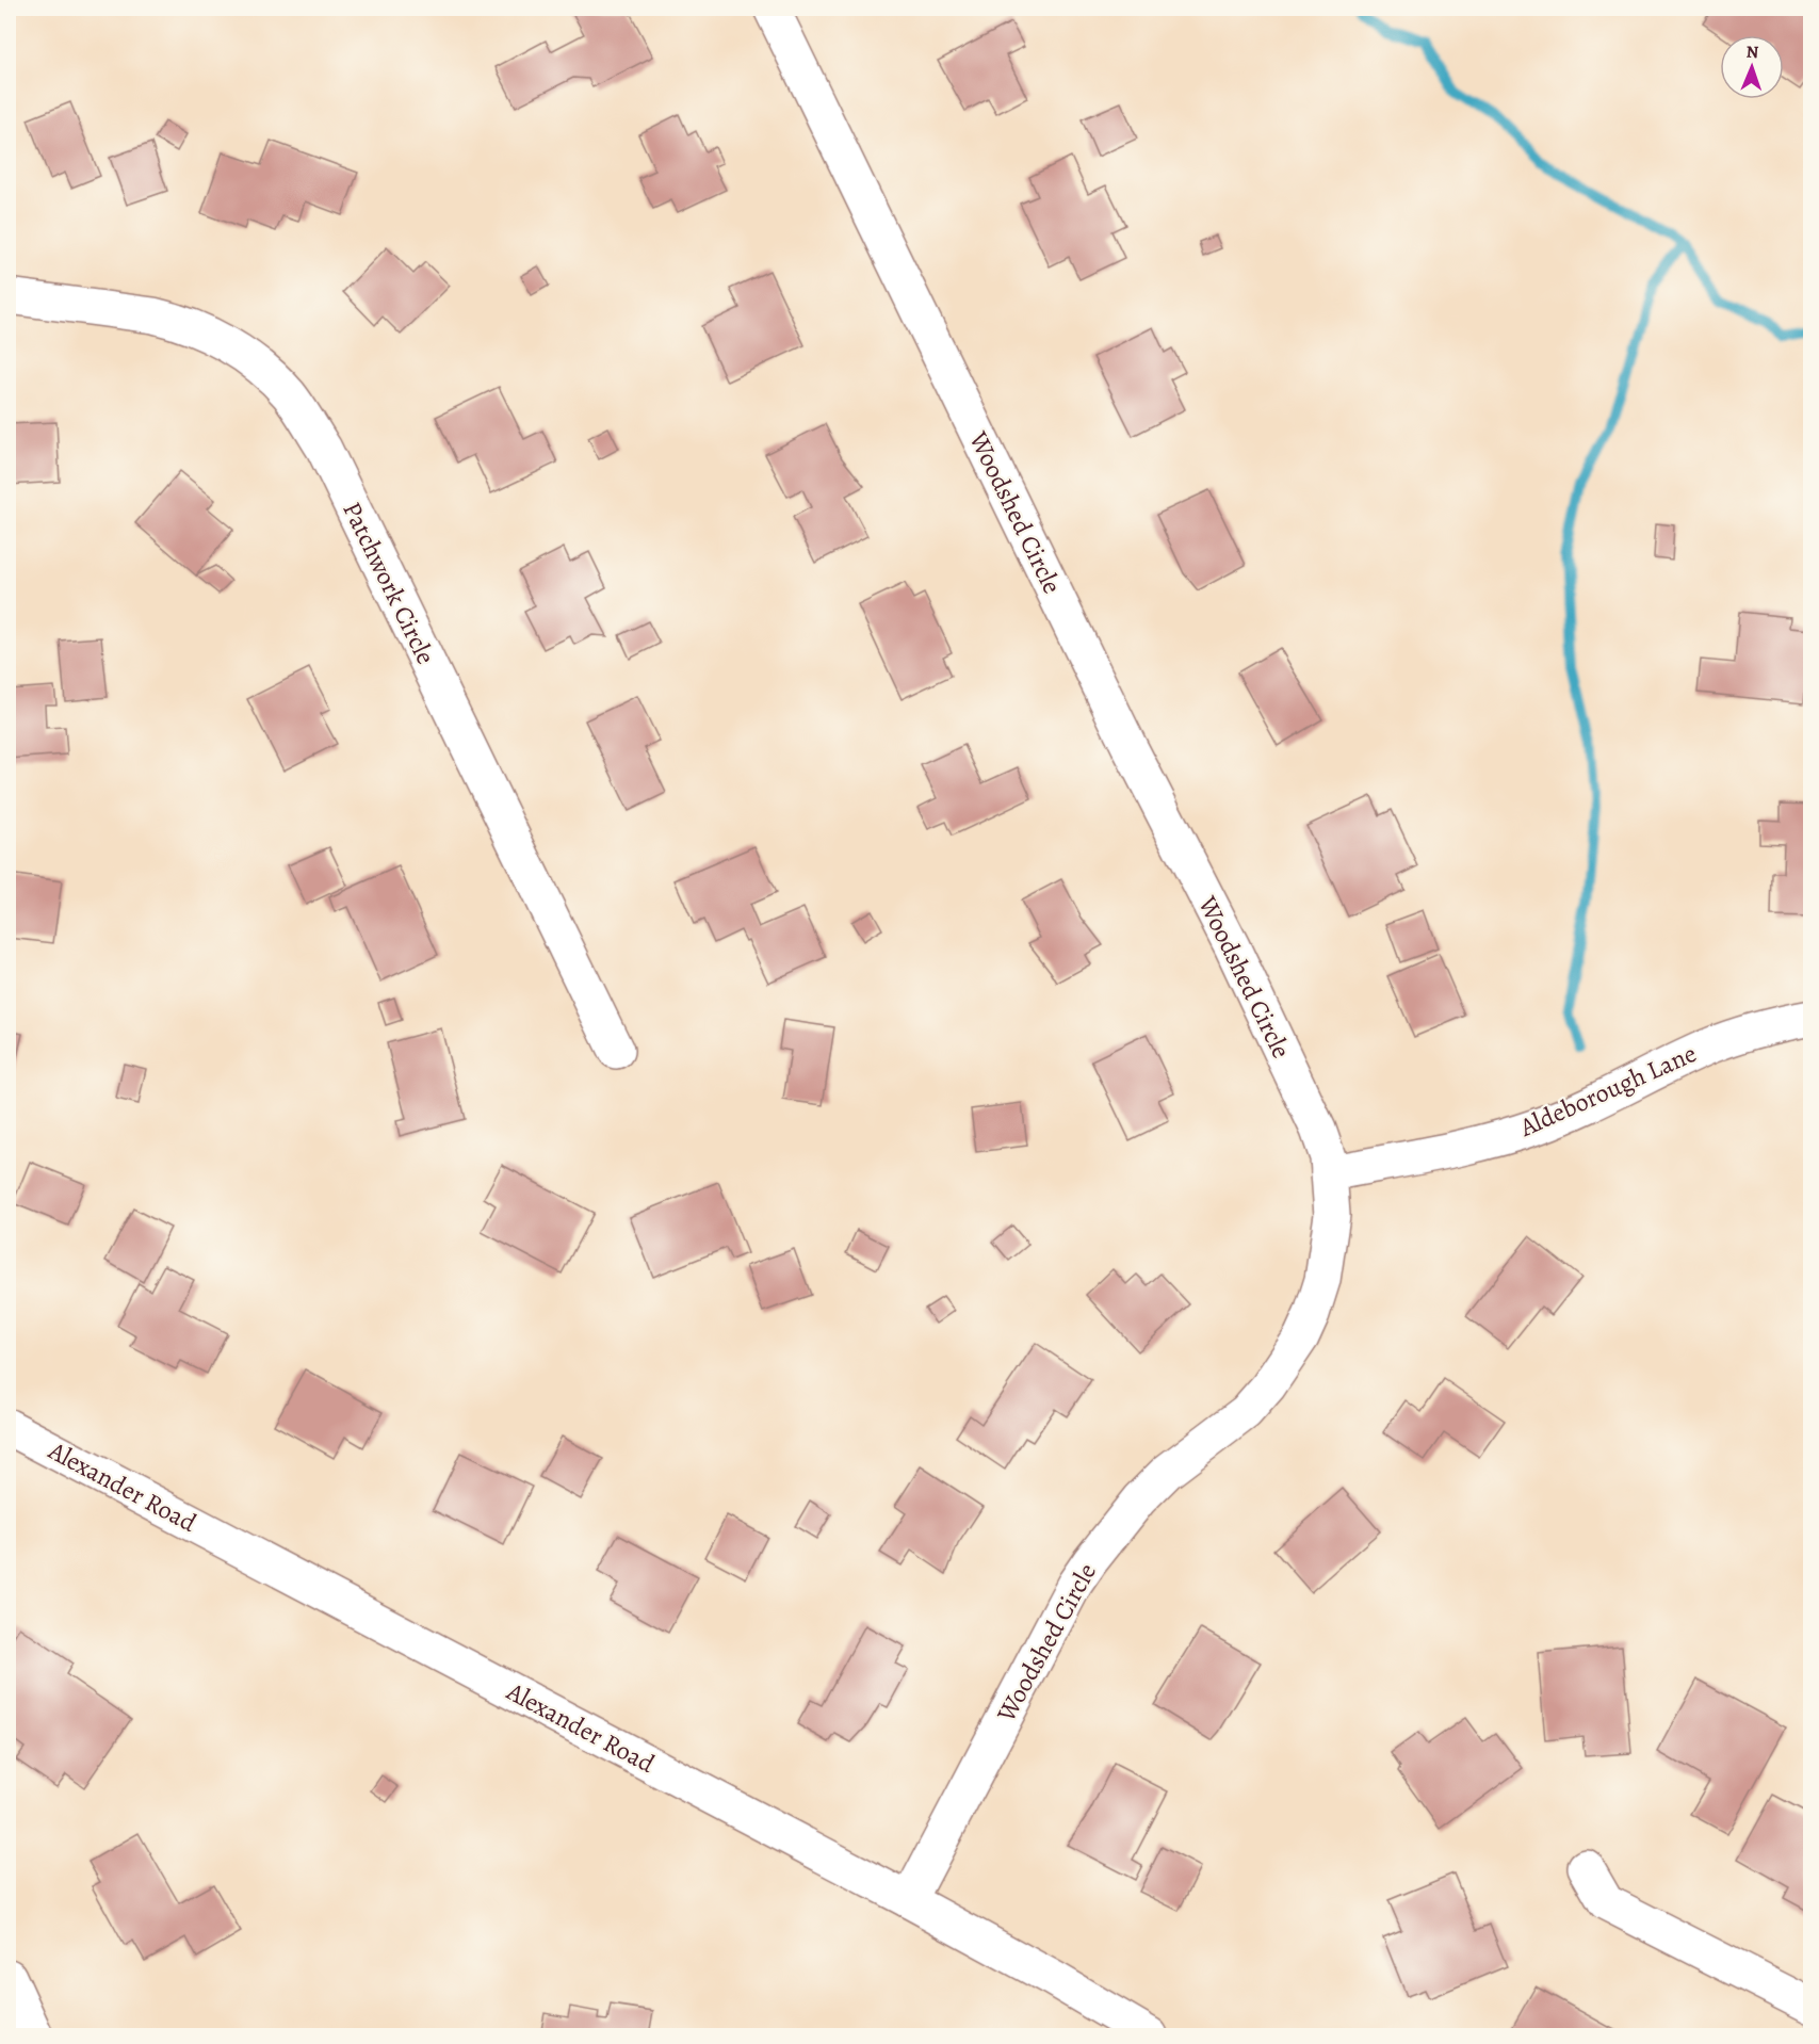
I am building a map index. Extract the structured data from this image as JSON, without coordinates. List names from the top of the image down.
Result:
{
  "streets": {
    "street": [
      "Woodshed Circle",
      "Patchwork Circle",
      "Aldeborough Lane",
      "Alexander Road"
    ]
  },
  "crossings": [
    ["Woodshed Circle", "Aldeborough Lane"],
    ["Woodshed Circle", "Alexander Road"]
  ],
  "north": "top"
}
